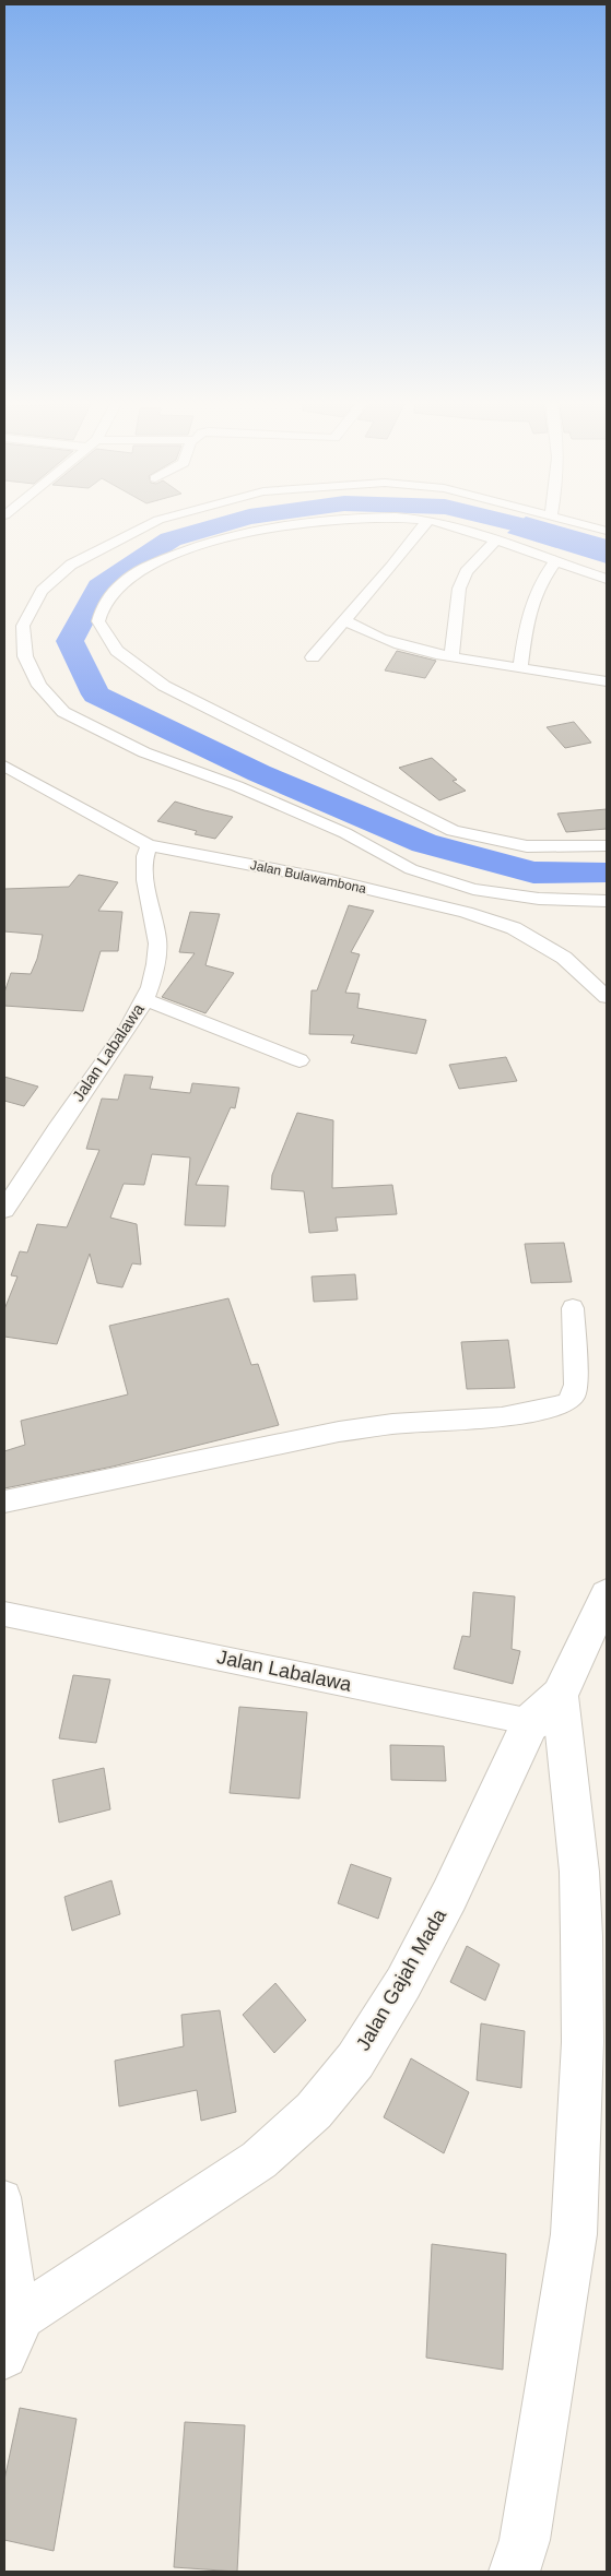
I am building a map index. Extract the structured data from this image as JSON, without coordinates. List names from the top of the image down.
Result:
{
  "streets": {
    "main road": ["Jalan Gajah Mada"],
    "street": ["Jalan Bulawambona", "Jalan Labalawa"]
  },
  "crossings": [
    ["Jalan Bulawambona", "Jalan Labalawa"],
    ["Jalan Labalawa", "Jalan Gajah Mada"]
  ]
}
